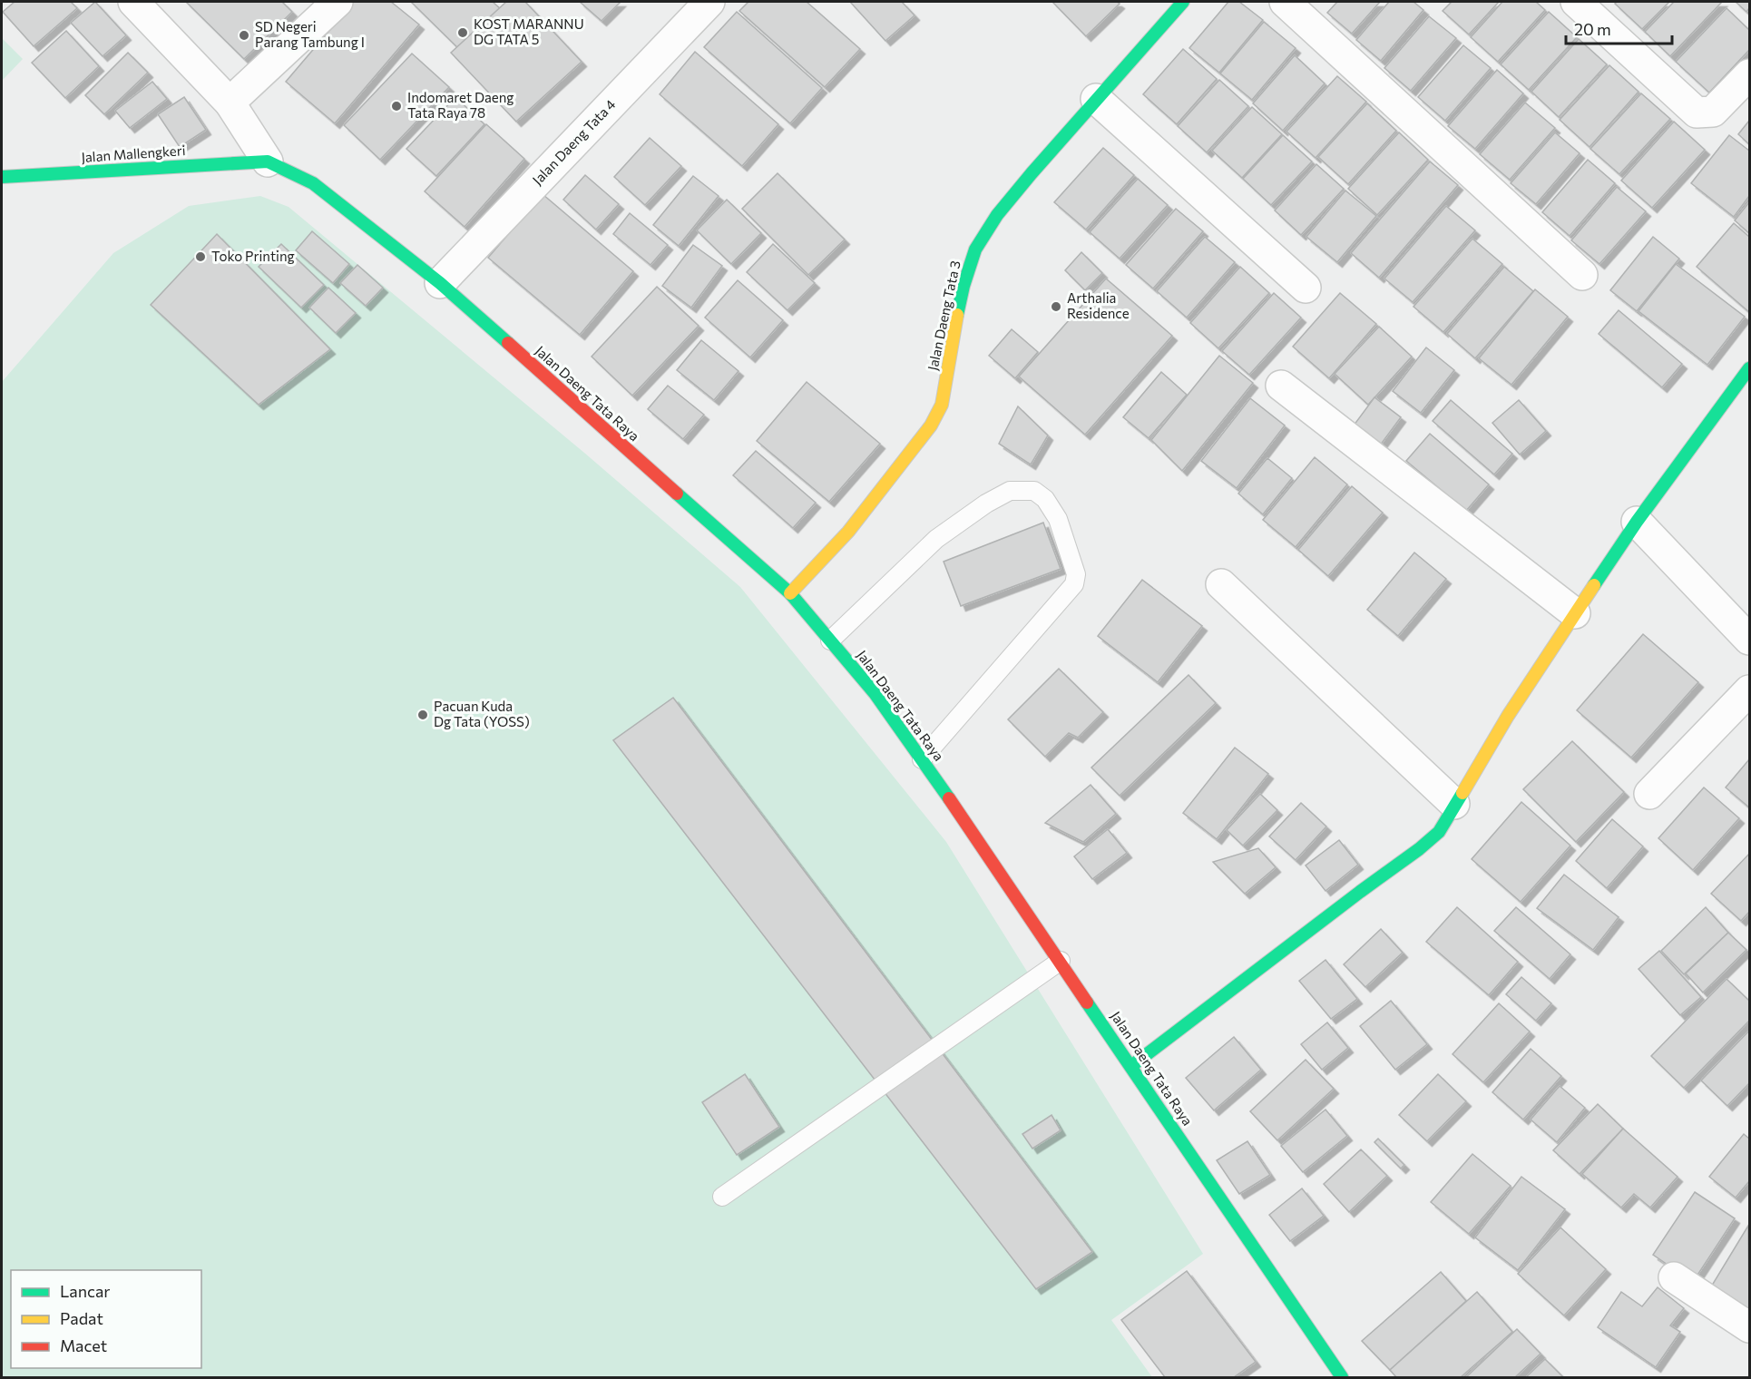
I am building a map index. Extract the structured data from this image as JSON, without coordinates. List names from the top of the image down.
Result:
{
  "streets": {
    "main road": ["Jalan Mallengkeri", "Jalan Daeng Tata 3", "Jalan Daeng Tata Raya"],
    "street": ["Jalan Daeng Tata 4"]
  },
  "crossings": [
    ["Jalan Daeng Tata 4", "Jalan Daeng Tata Raya"],
    ["Jalan Mallengkeri", "Jalan Daeng Tata Raya"],
    ["Jalan Daeng Tata 3", "Jalan Daeng Tata Raya"]
  ],
  "places": [
    "KOST MARANNU DG TATA 5",
    "SD Negeri Parang Tambung I",
    "Indomaret Daeng Tata Raya 78",
    "Toko Printing",
    "Arthalia Residence",
    "Pacuan Kuda Dg Tata (YOSS)"
  ],
  "legend": ["Lancar", "Padat", "Macet"],
  "scale_bar": "20 m"
}
